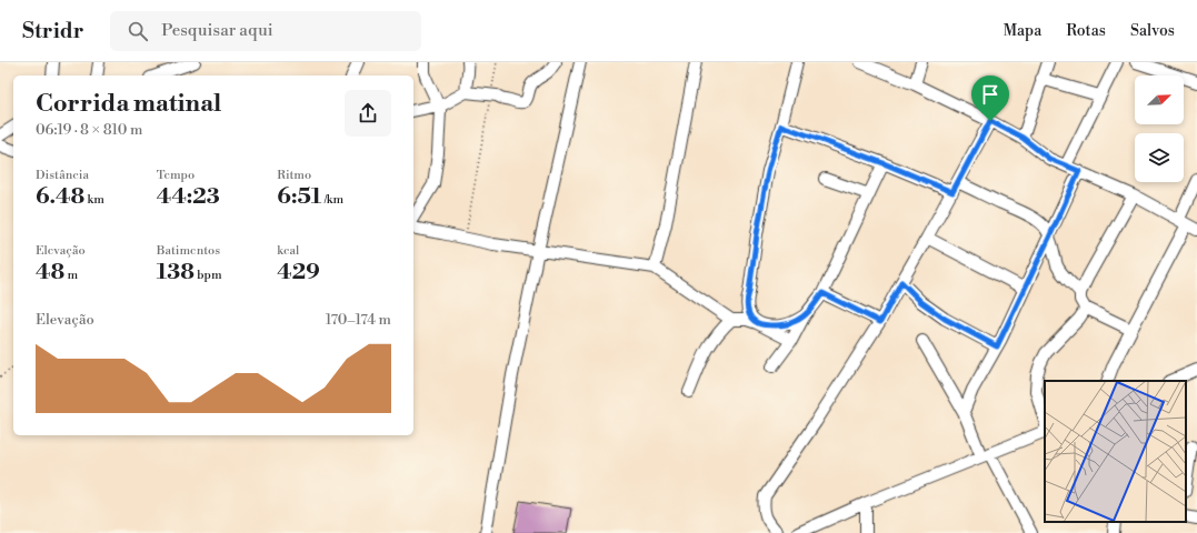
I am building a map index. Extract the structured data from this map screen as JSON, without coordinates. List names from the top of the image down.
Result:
{
  "north": "top right",
  "page": {
    "header": "Stridr",
    "search": "Pesquisar aqui",
    "nav": ["Mapa", "Rotas", "Salvos"],
    "heading": ["Corrida matinal", "06:19 · 8 × 810 m"],
    "stats": [
      ["Distância", "6.48 km"],
      ["Tempo", "44:23"],
      ["Ritmo", "6:51 /km"],
      ["Elevação", "48 m"],
      ["Batimentos", "138 bpm"],
      ["kcal", "429"]
    ],
    "chart": ["Elevação", "170–174 m"]
  }
}
